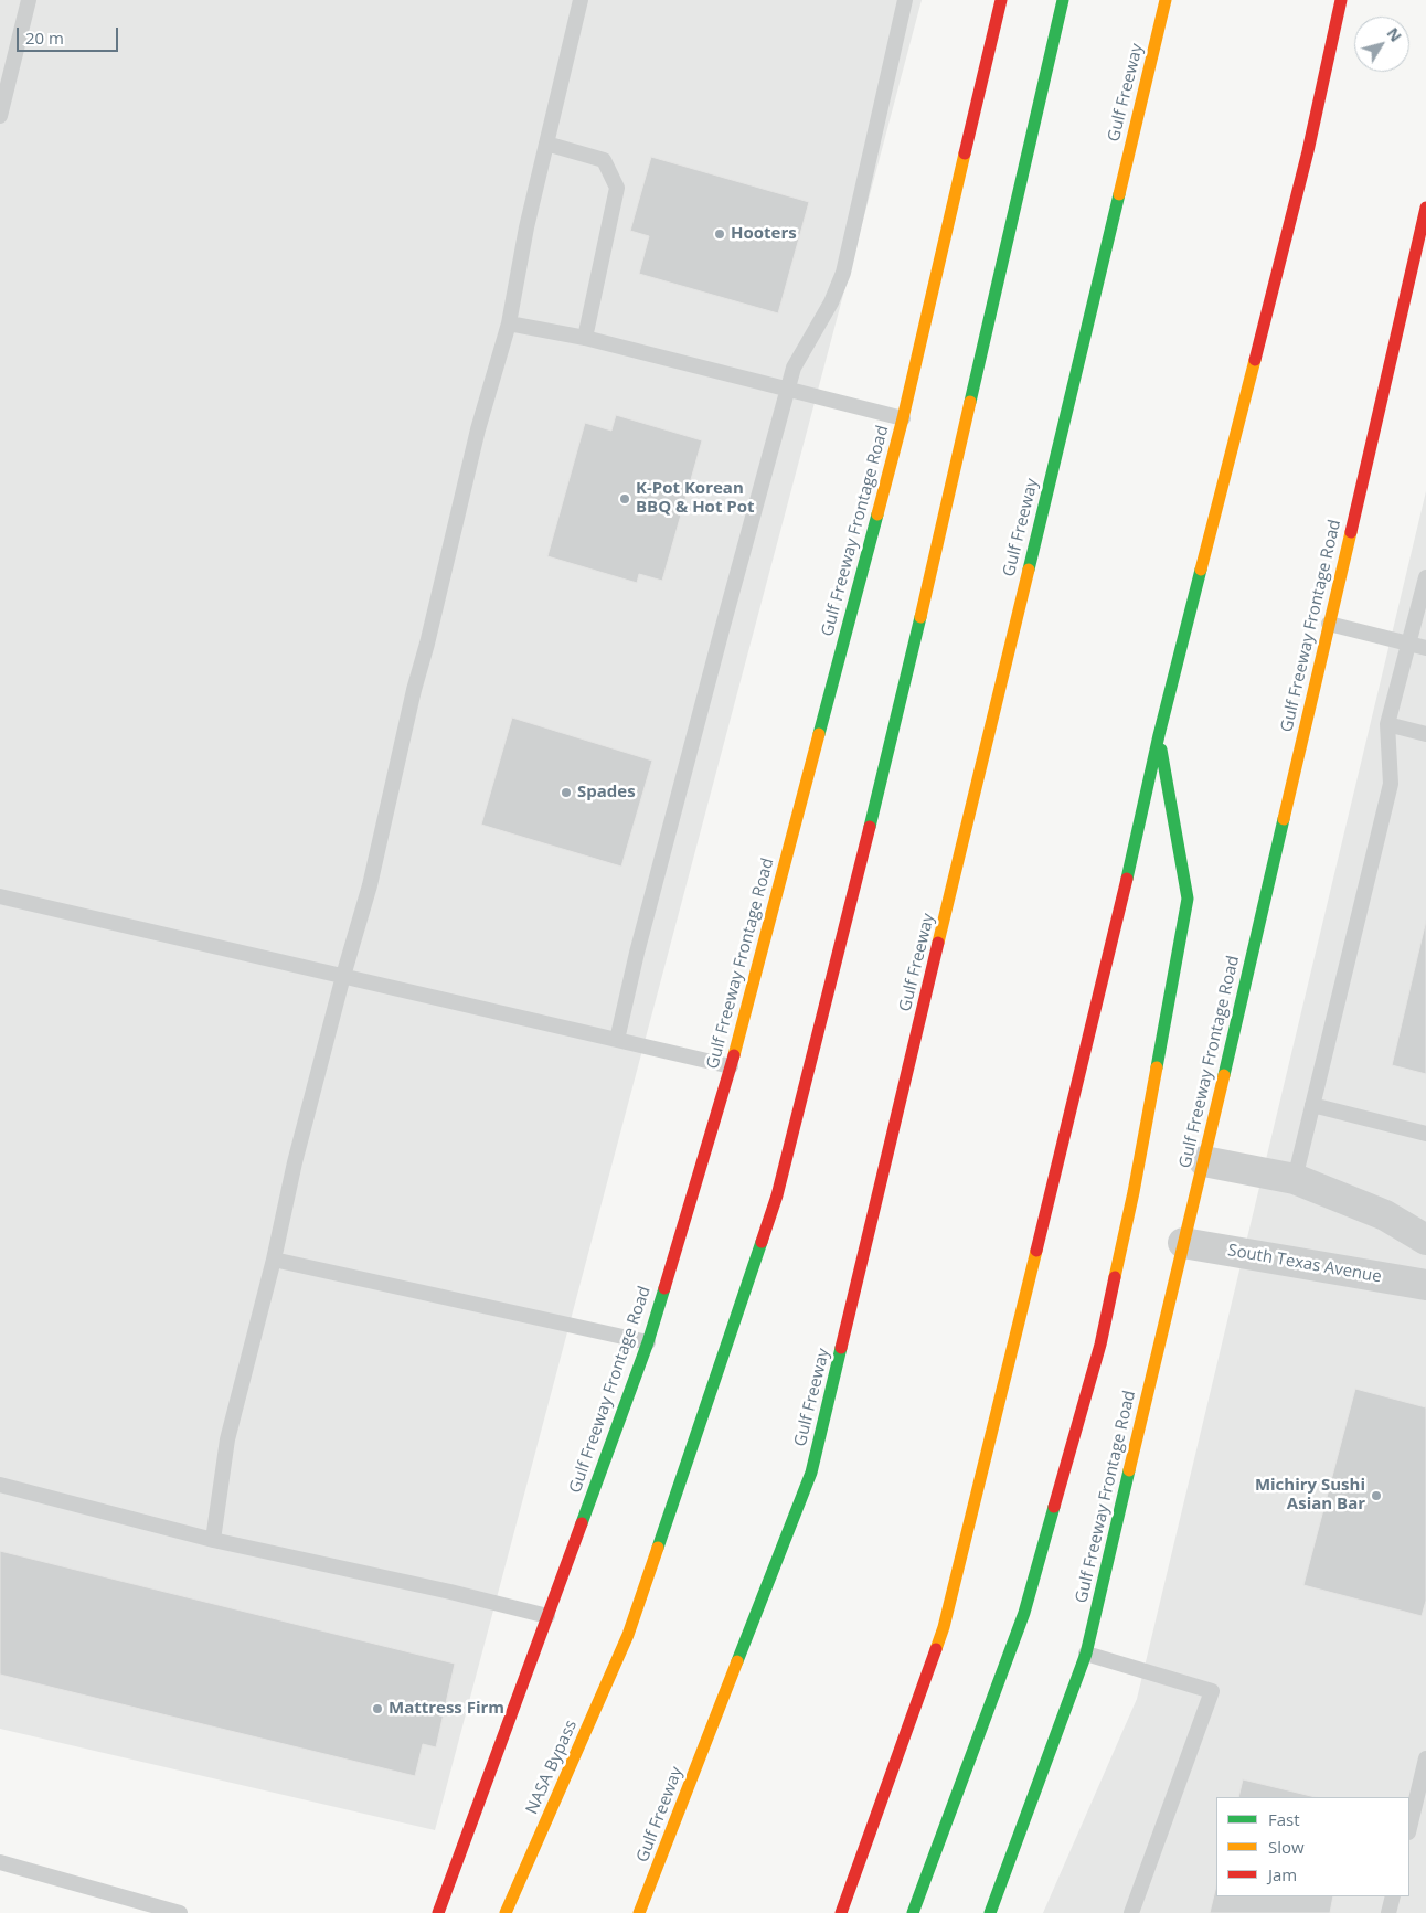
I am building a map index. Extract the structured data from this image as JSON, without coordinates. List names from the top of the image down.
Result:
{
  "streets": {
    "main road": ["Gulf Freeway", "Gulf Freeway Frontage Road", "NASA Bypass"],
    "street": ["South Texas Avenue"]
  },
  "crossings": [
    ["Gulf Freeway Frontage Road", "South Texas Avenue"]
  ],
  "places": [
    "Hooters",
    "K-Pot Korean BBQ & Hot Pot",
    "Spades",
    "Michiry Sushi Asian Bar",
    "Mattress Firm"
  ],
  "legend": ["Fast", "Slow", "Jam"],
  "scale_bar": "20 m",
  "north": "top right"
}
